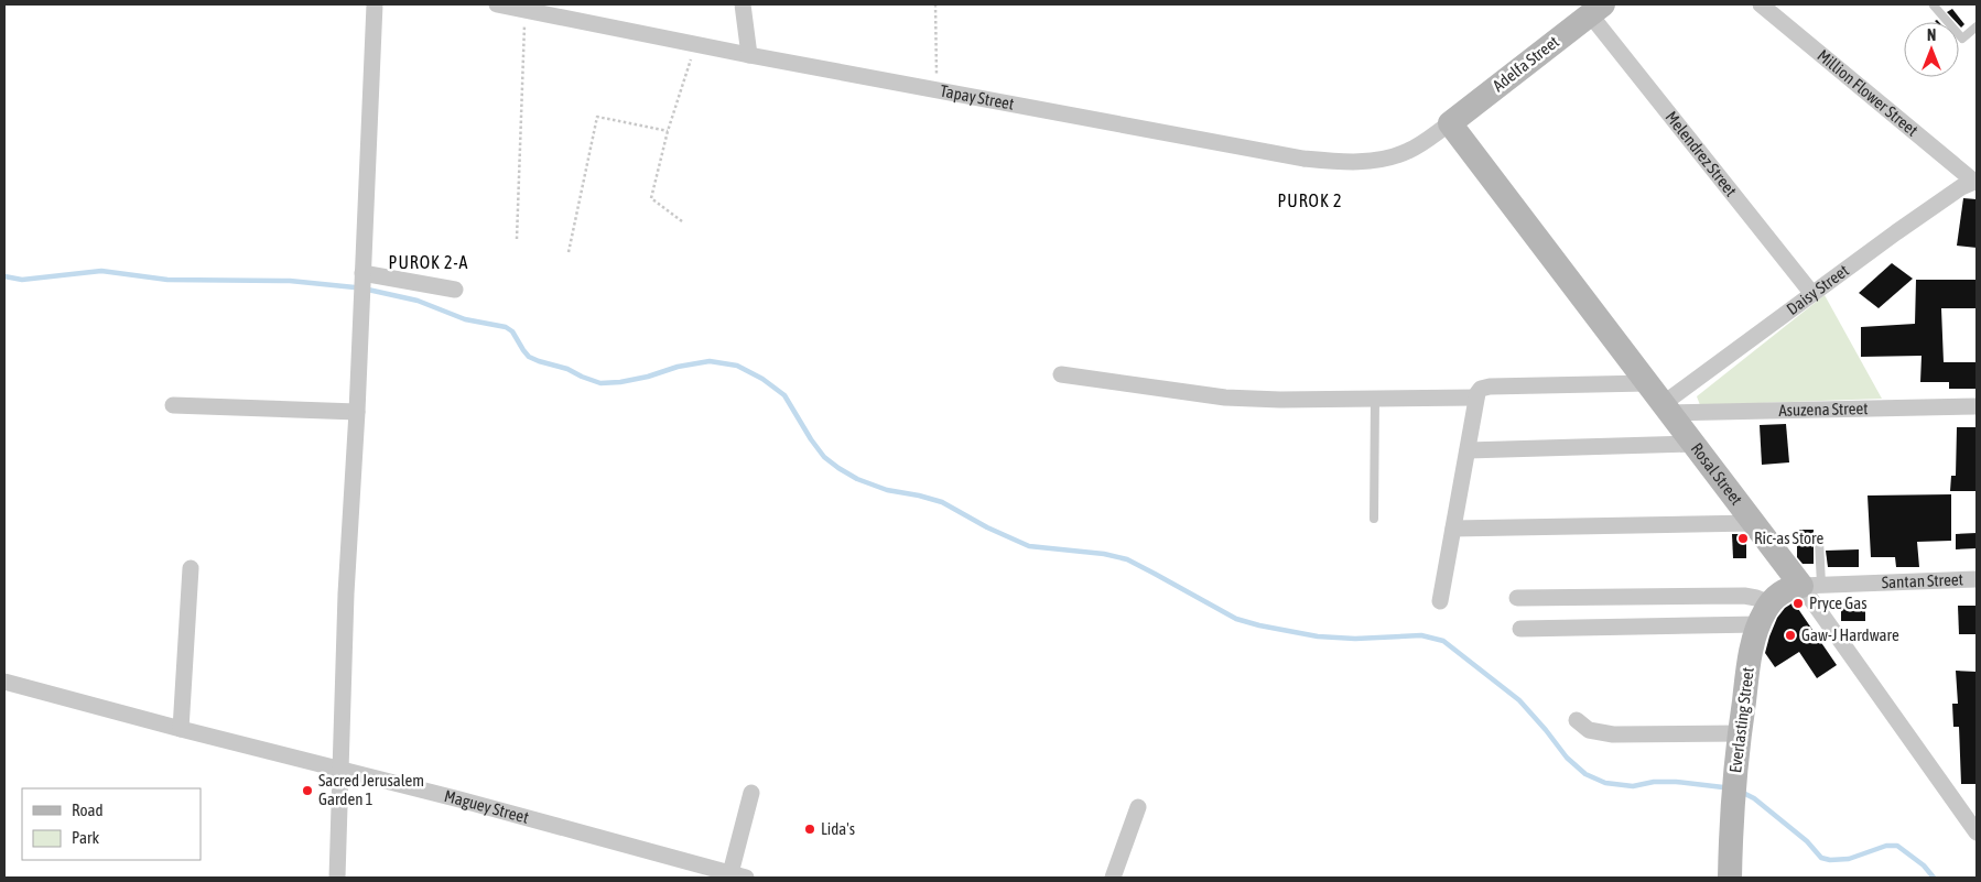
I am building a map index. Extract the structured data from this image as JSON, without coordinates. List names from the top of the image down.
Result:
{
  "streets": {
    "street": [
      "Adelfa Street",
      "Million Flower Street",
      "Tapay Street",
      "Melendrez Street",
      "Daisy Street",
      "Asuzena Street",
      "Rosal Street",
      "Santan Street",
      "Everlasting Street",
      "Maguey Street"
    ]
  },
  "crossings": [
    ["Adelfa Street", "Tapay Street"],
    ["Adelfa Street", "Melendrez Street"],
    ["Adelfa Street", "Rosal Street"],
    ["Million Flower Street", "Daisy Street"],
    ["Tapay Street", "Rosal Street"],
    ["Melendrez Street", "Daisy Street"],
    ["Daisy Street", "Asuzena Street"],
    ["Daisy Street", "Rosal Street"],
    ["Asuzena Street", "Rosal Street"],
    ["Rosal Street", "Santan Street"]
  ],
  "districts": ["PUROK 2", "PUROK 2-A"],
  "places": [
    "Ric-as Store",
    "Pryce Gas",
    "Gaw-J Hardware",
    "Sacred Jerusalem Garden 1",
    "Lida's"
  ],
  "legend": ["Road", "Park"],
  "north": "top"
}
